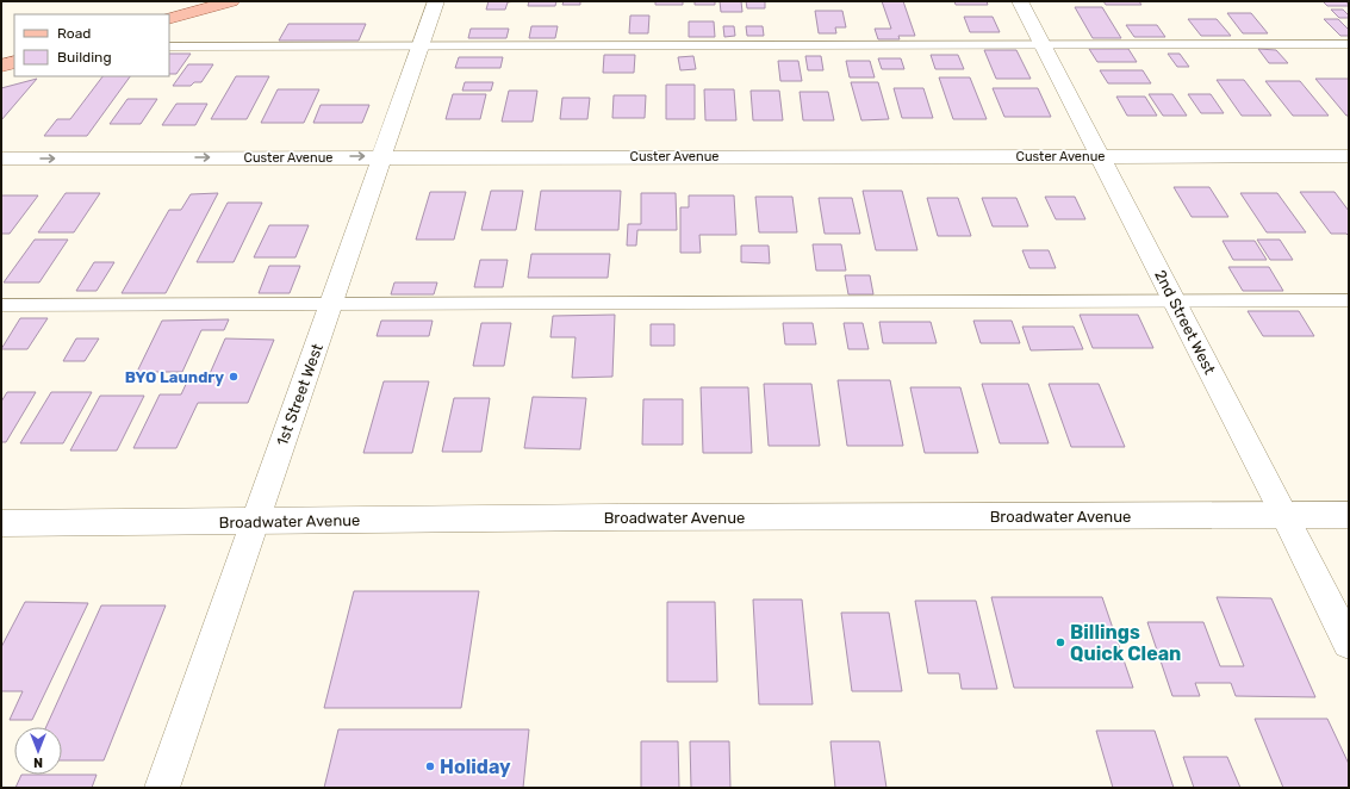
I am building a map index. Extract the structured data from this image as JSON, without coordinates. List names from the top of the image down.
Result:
{
  "streets": {
    "street": [
      "Custer Avenue",
      "2nd Street West",
      "1st Street West",
      "Broadwater Avenue"
    ]
  },
  "crossings": [
    ["Custer Avenue", "2nd Street West"],
    ["Custer Avenue", "1st Street West"],
    ["2nd Street West", "Broadwater Avenue"],
    ["1st Street West", "Broadwater Avenue"]
  ],
  "places": ["BYO Laundry", "Billings Quick Clean", "Holiday"],
  "legend": ["Road", "Building"],
  "north": "bottom"
}
